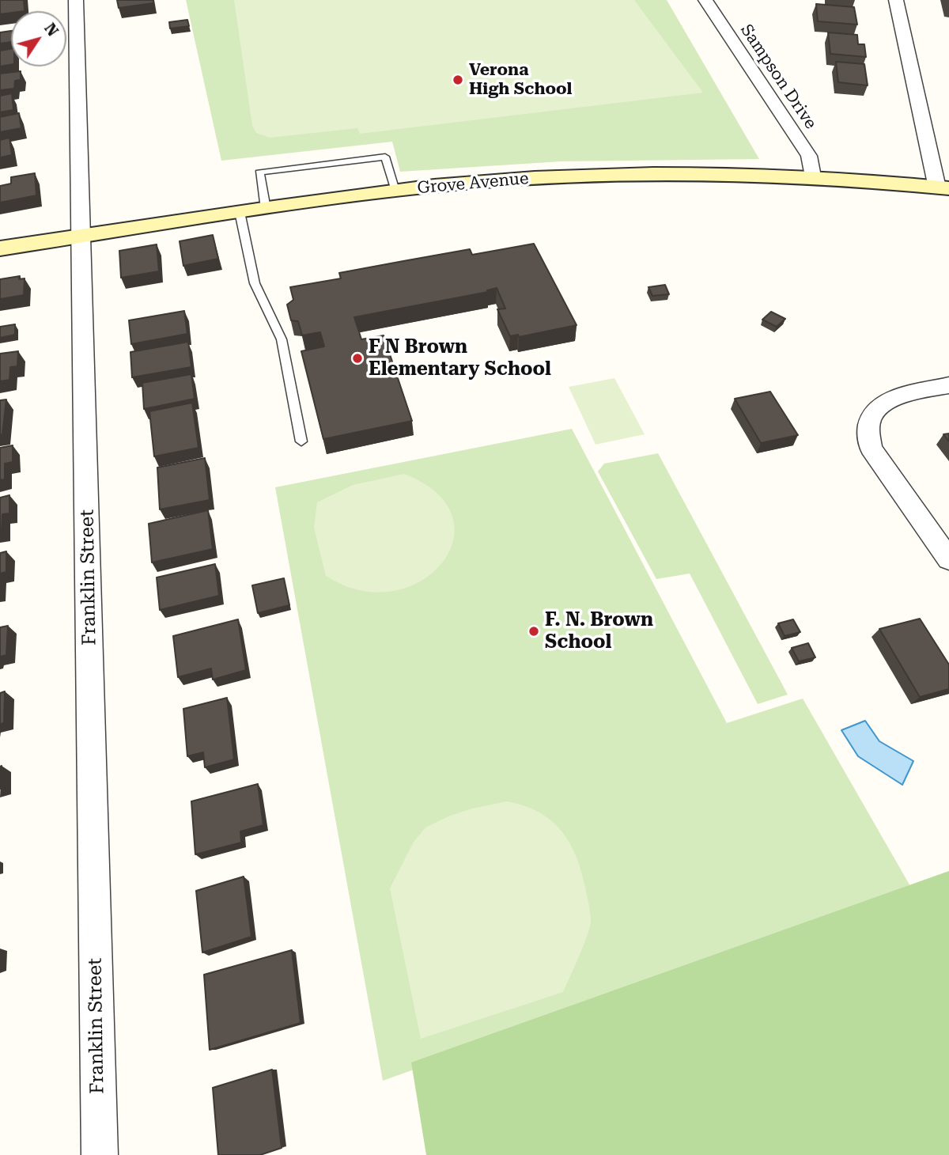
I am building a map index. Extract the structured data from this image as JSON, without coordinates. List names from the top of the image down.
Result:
{
  "streets": {
    "street": ["Sampson Drive", "Grove Avenue", "Franklin Street"]
  },
  "crossings": [
    ["Sampson Drive", "Grove Avenue"],
    ["Grove Avenue", "Franklin Street"]
  ],
  "places": ["Verona High School", "F N Brown Elementary School", "F. N. Brown School"],
  "north": "top right"
}
